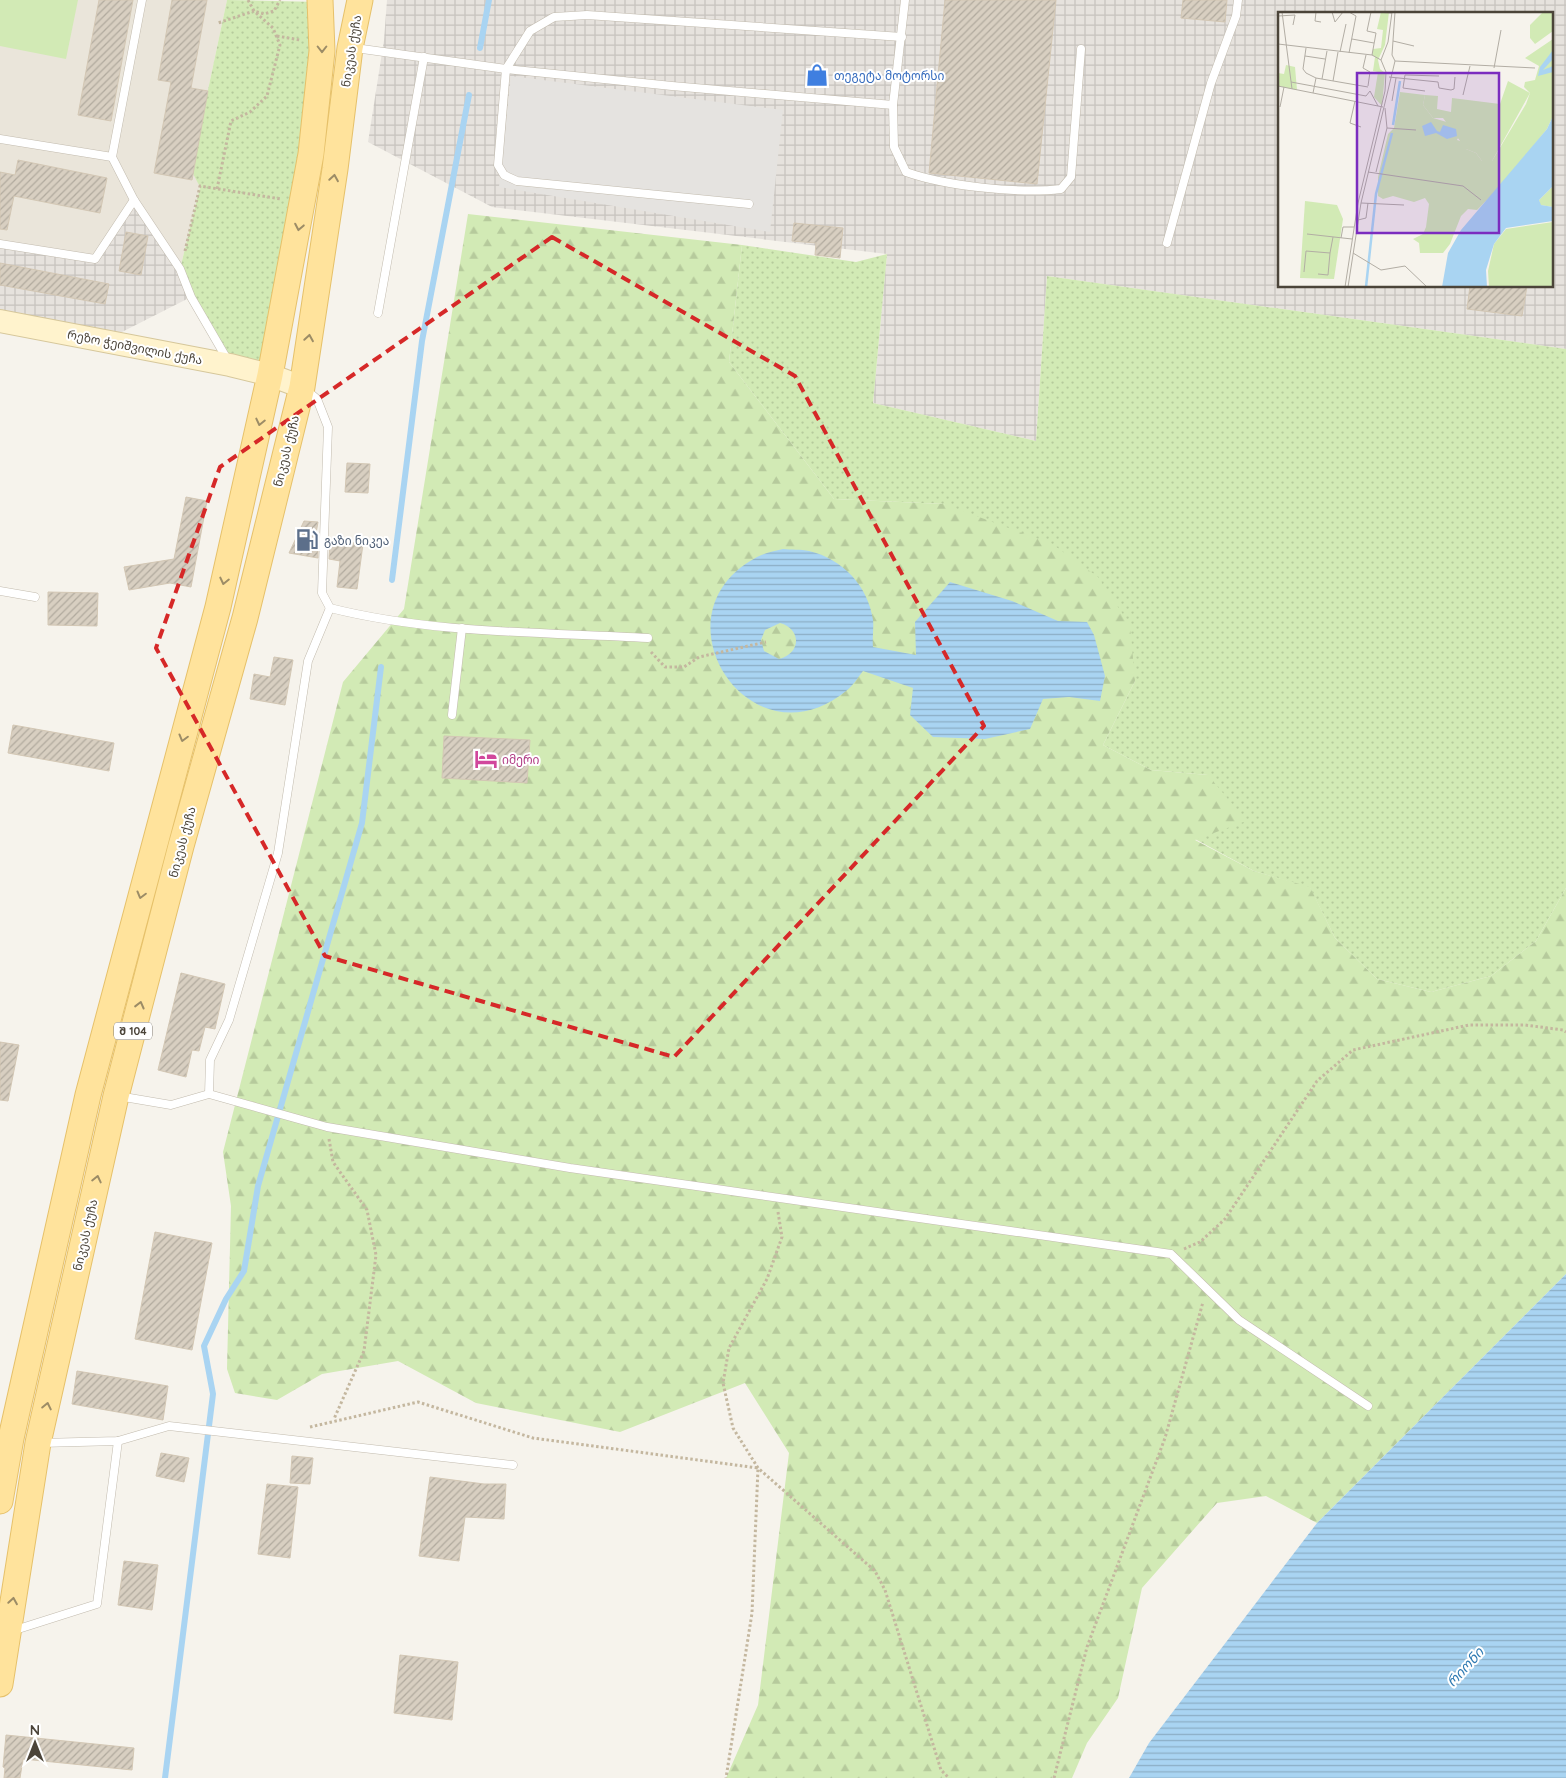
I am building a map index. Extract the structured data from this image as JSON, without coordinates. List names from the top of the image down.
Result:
{
  "streets": {
    "main road": ["ნიკეას ქუჩა", "რეზო ჭეიშვილის ქუჩა", "შ 104"]
  },
  "crossings": [
    ["ნიკეას ქუჩა", "რეზო ჭეიშვილის ქუჩა"],
    ["რეზო ჭეიშვილის ქუჩა", "შ 104"]
  ],
  "water": ["რიონი"],
  "places": {
    "shop": ["თეგეტა მოტორსი"],
    "fuel station": ["გაზი ნიკეა"],
    "hotel": ["იმერი"]
  },
  "north": "top"
}
